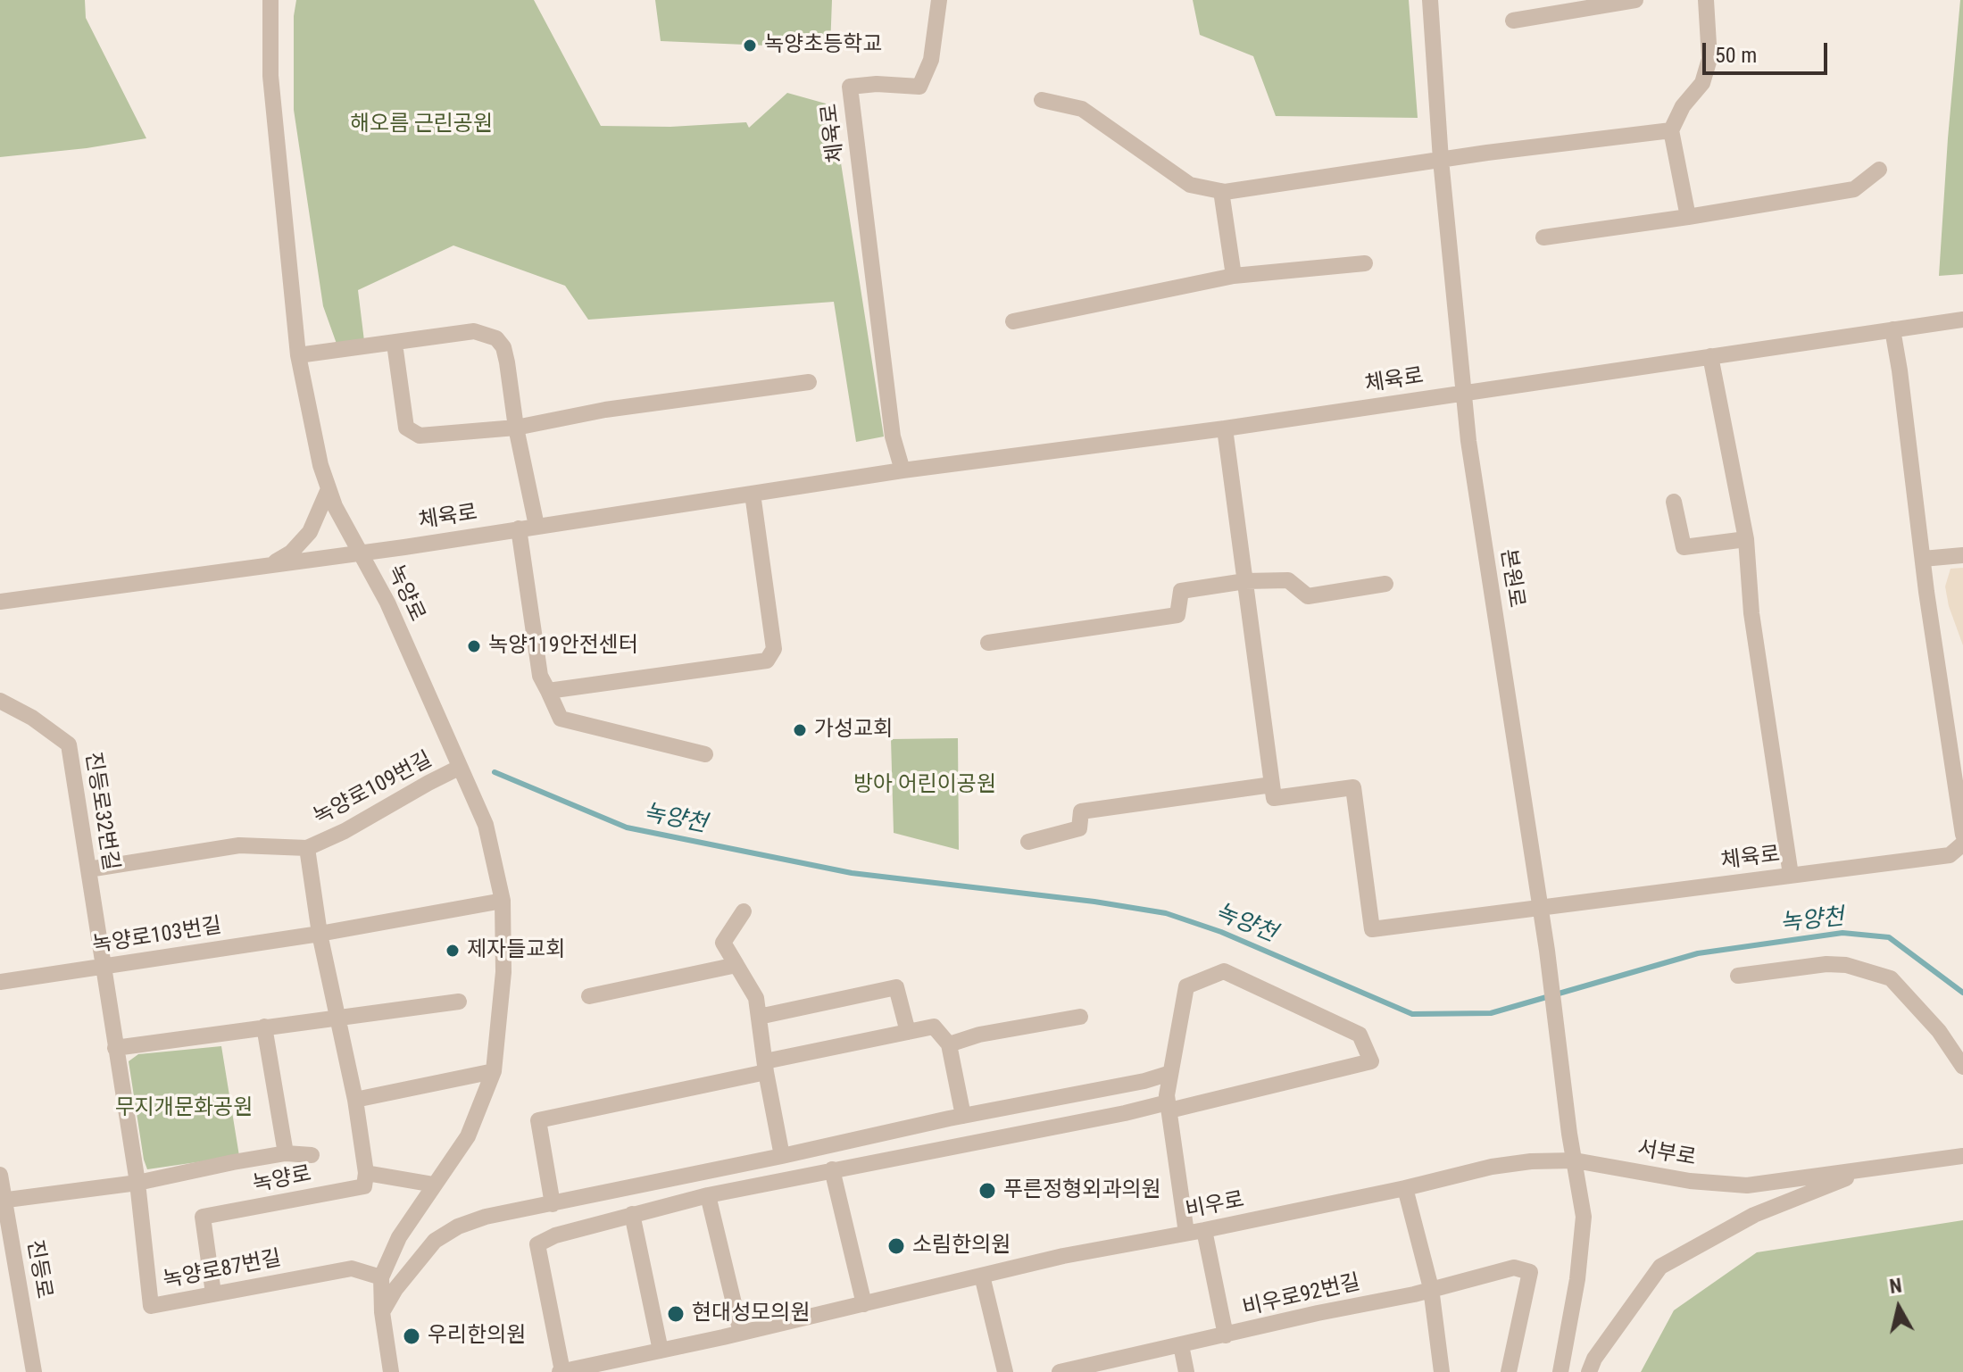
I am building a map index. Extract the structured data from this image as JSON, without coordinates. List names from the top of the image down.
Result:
{
  "streets": {
    "street": [
      "체육로",
      "본원로",
      "녹양로",
      "녹양로109번길",
      "진등로32번길",
      "녹양로103번길",
      "서부로",
      "비우로",
      "진등로",
      "녹양로87번길",
      "비우로92번길"
    ]
  },
  "crossings": [
    ["체육로", "본원로"],
    ["체육로", "녹양로"],
    ["본원로", "서부로"],
    ["본원로", "비우로"],
    ["녹양로", "녹양로109번길"],
    ["녹양로", "녹양로103번길"],
    ["녹양로", "녹양로87번길"],
    ["진등로32번길", "녹양로103번길"],
    ["진등로32번길", "녹양로87번길"],
    ["녹양로103번길", "녹양로87번길"],
    ["서부로", "비우로"]
  ],
  "water": ["녹양천"],
  "parks": ["해오름 근린공원", "방아 어린이공원", "무지개문화공원"],
  "places": [
    "녹양초등학교",
    "녹양119안전센터",
    "가성교회",
    "제자들교회",
    "푸른정형외과의원",
    "소림한의원",
    "현대성모의원",
    "우리한의원"
  ],
  "scale_bar": "50 m",
  "north": "top"
}
